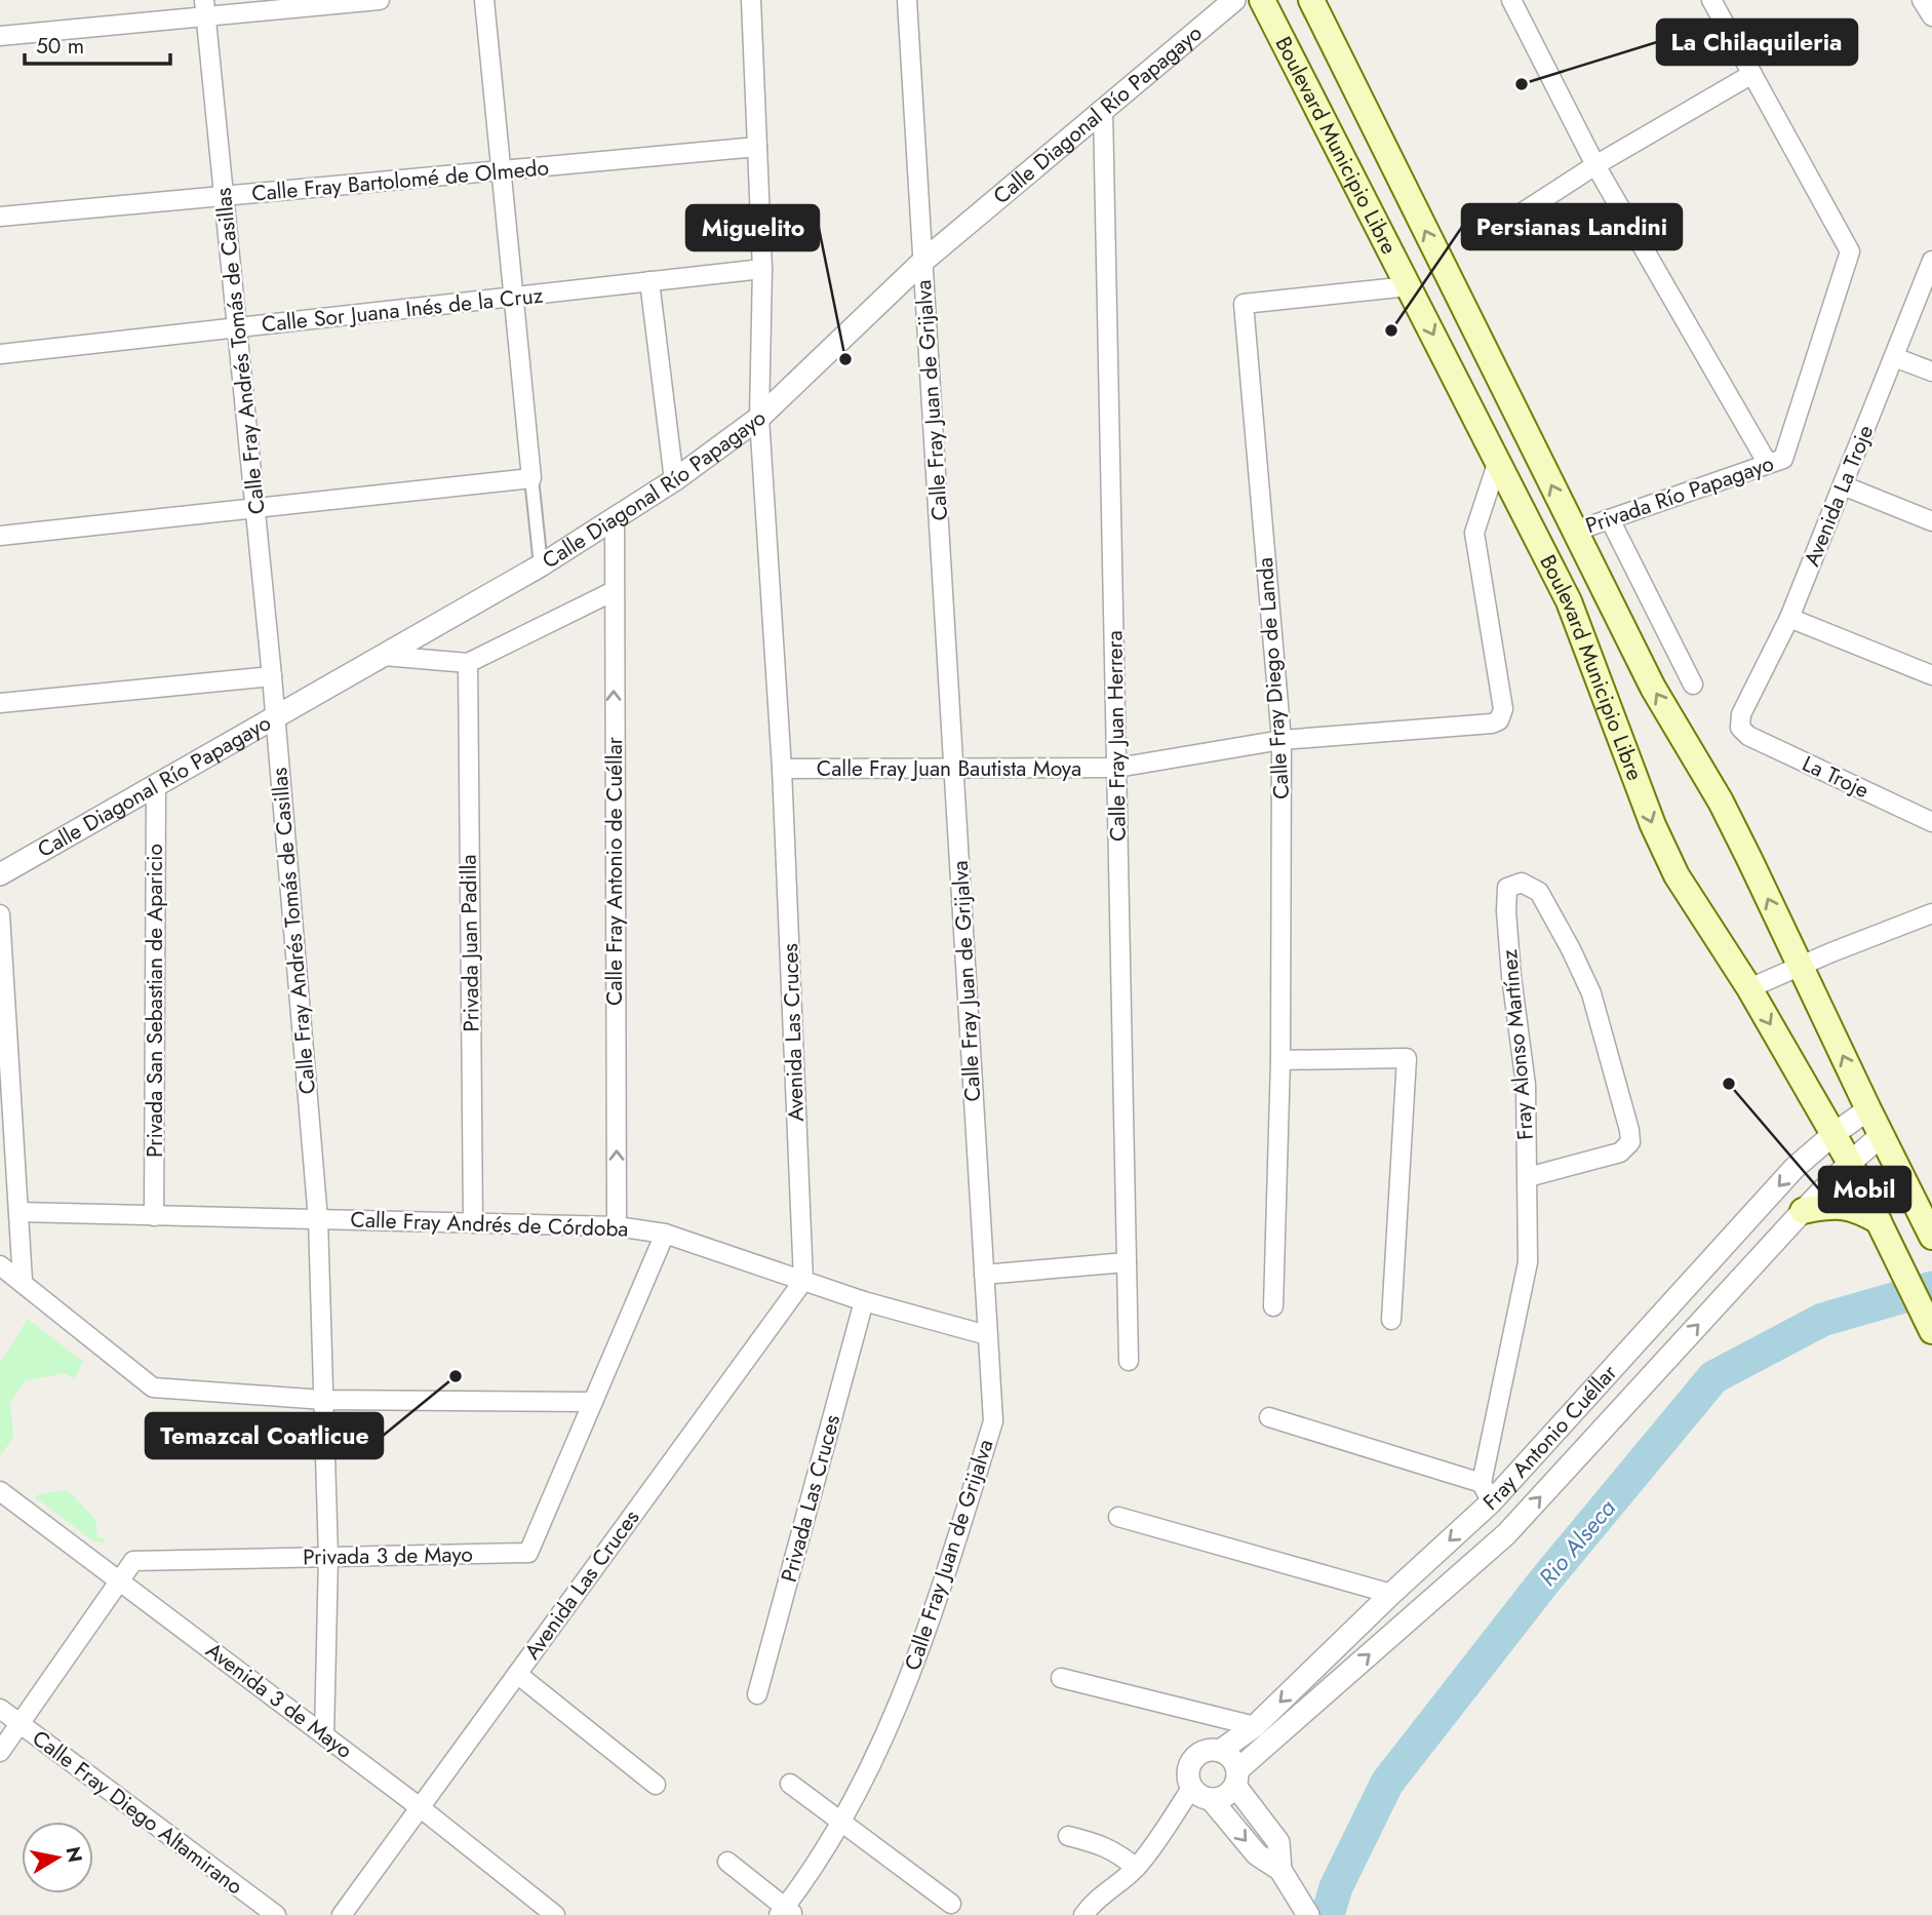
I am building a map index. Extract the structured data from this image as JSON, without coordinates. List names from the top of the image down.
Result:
{
  "streets": {
    "main road": ["Boulevard Municipio Libre"],
    "street": [
      "Calle Diagonal Río Papagayo",
      "Calle Fray Bartolomé de Olmedo",
      "Calle Sor Juana Inés de la Cruz",
      "Calle Fray Andrés Tomás de Casillas",
      "Calle Fray Juan de Grijalva",
      "Privada Río Papagayo",
      "Avenida La Troje",
      "Calle Fray Diego de Landa",
      "Calle Fray Juan Herrera",
      "Calle Fray Juan Bautista Moya",
      "La Troje",
      "Calle Fray Antonio de Cuéllar",
      "Privada Juan Padilla",
      "Privada San Sebastian de Aparicio",
      "Avenida Las Cruces",
      "Fray Alonso Martínez",
      "Calle Fray Andrés de Córdoba",
      "Fray Antonio Cuéllar",
      "Privada Las Cruces",
      "Privada 3 de Mayo",
      "Avenida 3 de Mayo",
      "Calle Fray Diego Altamirano"
    ]
  },
  "crossings": [
    ["Calle Diagonal Río Papagayo", "Calle Fray Andrés Tomás de Casillas"],
    ["Calle Diagonal Río Papagayo", "Calle Fray Juan de Grijalva"],
    ["Calle Diagonal Río Papagayo", "Calle Fray Juan Herrera"],
    ["Calle Diagonal Río Papagayo", "Calle Fray Antonio de Cuéllar"],
    ["Calle Diagonal Río Papagayo", "Privada San Sebastian de Aparicio"],
    ["Calle Diagonal Río Papagayo", "Avenida Las Cruces"],
    ["Boulevard Municipio Libre", "Privada Río Papagayo"],
    ["Boulevard Municipio Libre", "Calle Fray Diego de Landa"],
    ["Boulevard Municipio Libre", "Calle Fray Juan Bautista Moya"],
    ["Boulevard Municipio Libre", "Fray Antonio Cuéllar"],
    ["Calle Fray Bartolomé de Olmedo", "Calle Fray Andrés Tomás de Casillas"],
    ["Calle Fray Bartolomé de Olmedo", "Avenida Las Cruces"],
    ["Calle Sor Juana Inés de la Cruz", "Calle Fray Andrés Tomás de Casillas"],
    ["Calle Sor Juana Inés de la Cruz", "Avenida Las Cruces"],
    ["Calle Fray Andrés Tomás de Casillas", "Calle Fray Andrés de Córdoba"],
    ["Calle Fray Andrés Tomás de Casillas", "Privada 3 de Mayo"],
    ["Calle Fray Andrés Tomás de Casillas", "Avenida 3 de Mayo"],
    ["Calle Fray Juan de Grijalva", "Calle Fray Juan Bautista Moya"],
    ["Calle Fray Juan de Grijalva", "Calle Fray Andrés de Córdoba"],
    ["Avenida La Troje", "La Troje"],
    ["Calle Fray Diego de Landa", "Calle Fray Juan Bautista Moya"],
    ["Calle Fray Juan Herrera", "Calle Fray Juan Bautista Moya"],
    ["Calle Fray Juan Bautista Moya", "Avenida Las Cruces"],
    ["Calle Fray Antonio de Cuéllar", "Calle Fray Andrés de Córdoba"],
    ["Privada Juan Padilla", "Calle Fray Andrés de Córdoba"],
    ["Privada San Sebastian de Aparicio", "Calle Fray Andrés de Córdoba"],
    ["Avenida Las Cruces", "Calle Fray Andrés de Córdoba"],
    ["Avenida Las Cruces", "Avenida 3 de Mayo"],
    ["Calle Fray Andrés de Córdoba", "Privada Las Cruces"],
    ["Calle Fray Andrés de Córdoba", "Privada 3 de Mayo"],
    ["Privada 3 de Mayo", "Avenida 3 de Mayo"],
    ["Privada 3 de Mayo", "Calle Fray Diego Altamirano"]
  ],
  "one_way": ["Calle Fray Antonio de Cuéllar"],
  "water": ["Rio Alseca"],
  "places": [
    "La Chilaquileria",
    "Persianas Landini",
    "Miguelito",
    "Mobil",
    "Temazcal Coatlicue"
  ],
  "scale_bar": "50 m",
  "north": "right"
}
